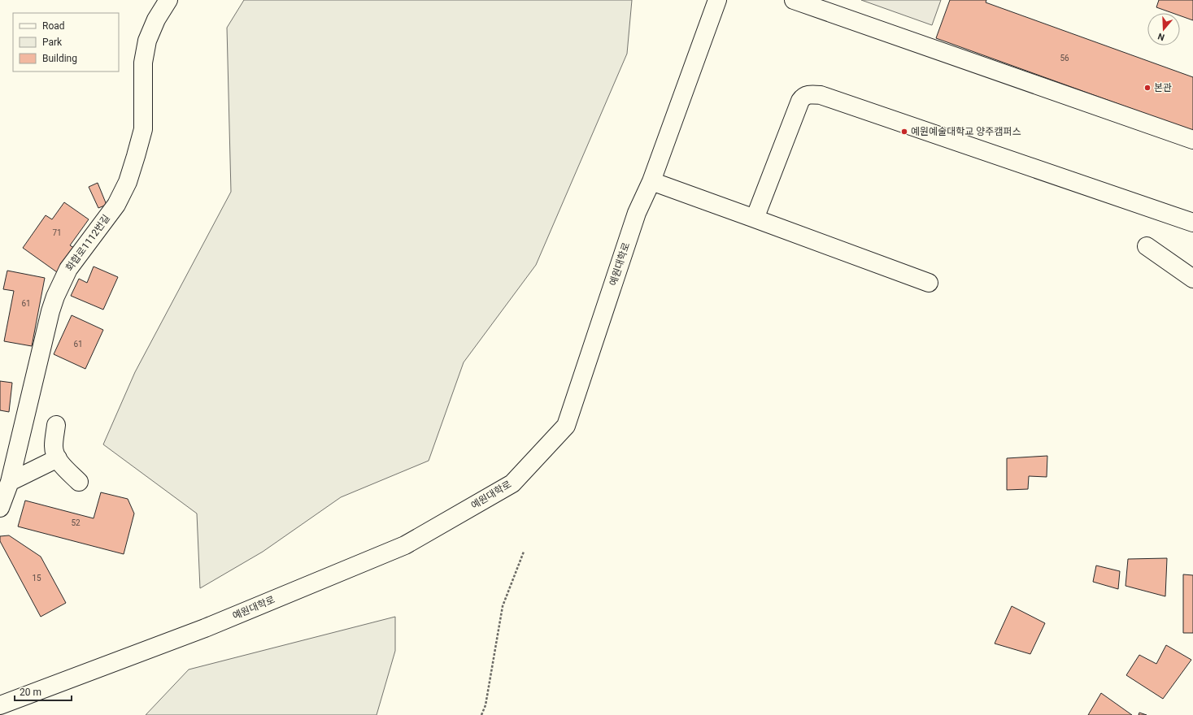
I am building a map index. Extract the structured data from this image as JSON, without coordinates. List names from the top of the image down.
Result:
{
  "streets": {
    "street": ["화합로1112번길", "예원대학로"]
  },
  "places": ["본관", "예원예술대학교 양주캠퍼스"],
  "house_numbers": [
    "56",
    "71",
    "61",
    "61",
    "52",
    "15"
  ],
  "legend": ["Road", "Park", "Building"],
  "scale_bar": "20 m",
  "north": "bottom"
}
